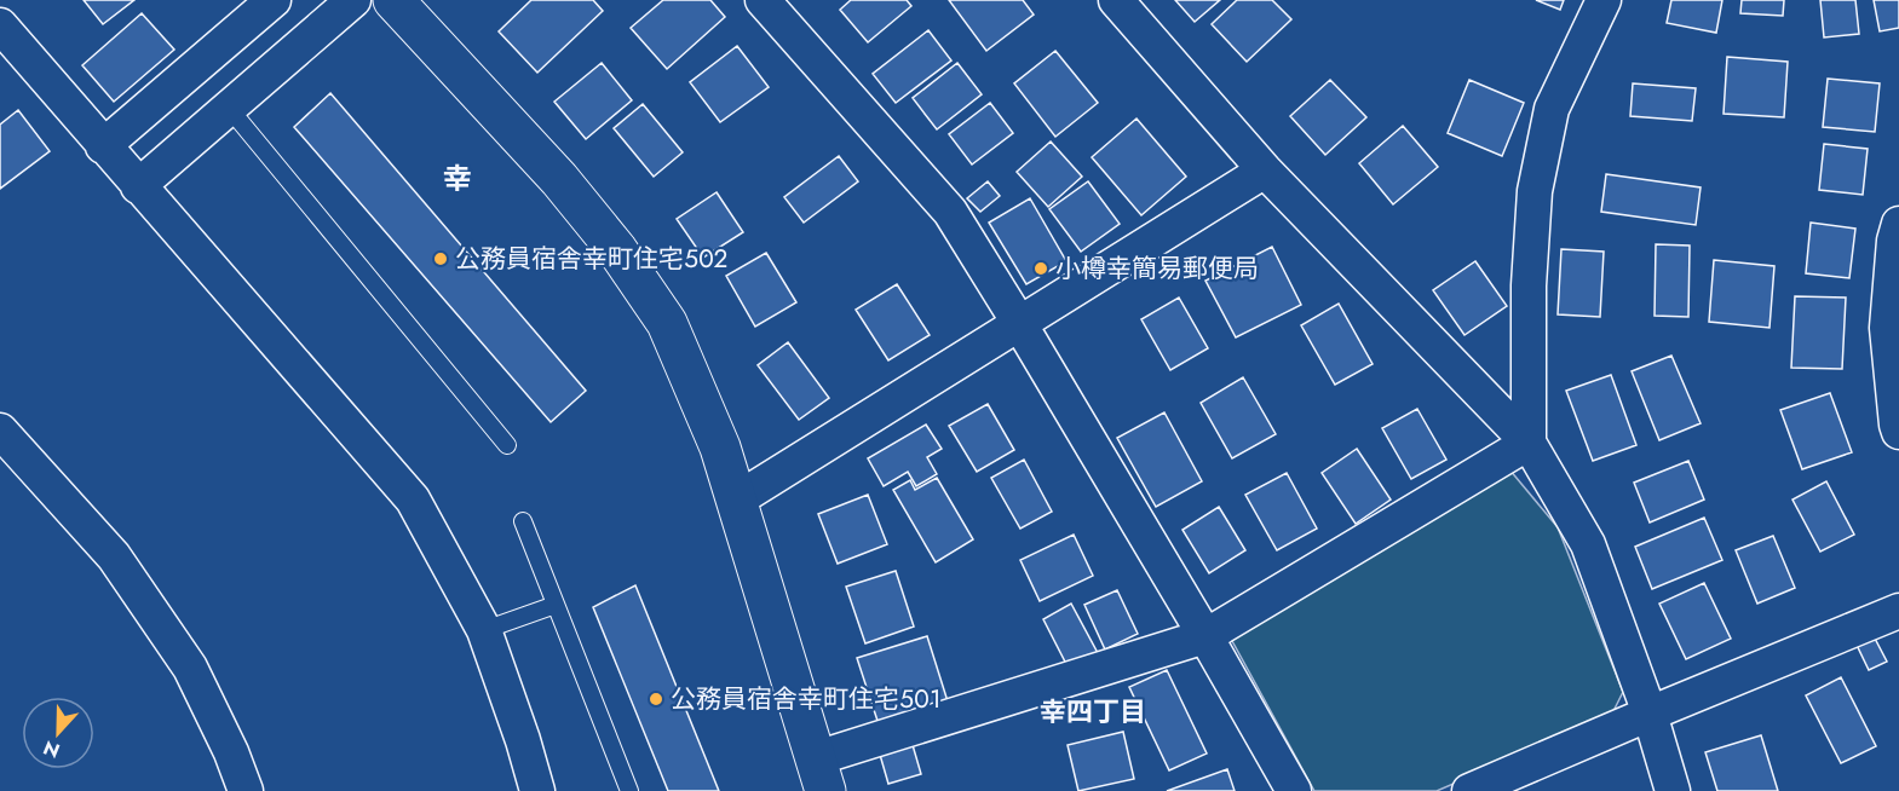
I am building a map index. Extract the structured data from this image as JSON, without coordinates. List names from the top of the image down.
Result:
{
  "districts": ["幸", "幸四丁目"],
  "places": ["公務員宿舎幸町住宅５０２", "小樽幸簡易郵便局", "公務員宿舎幸町住宅５０１"],
  "north": "bottom"
}
